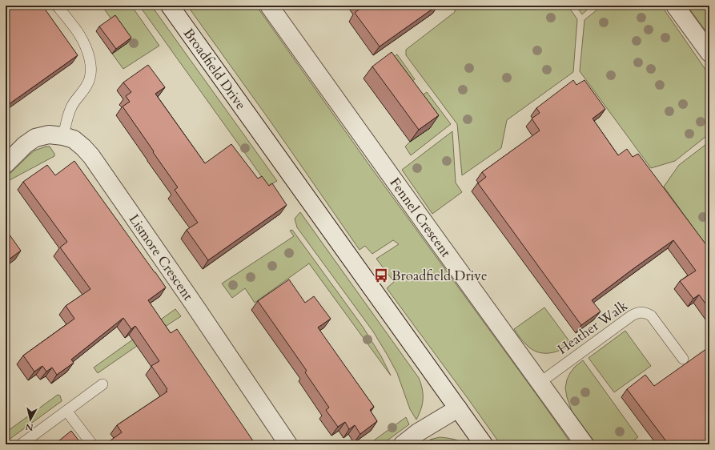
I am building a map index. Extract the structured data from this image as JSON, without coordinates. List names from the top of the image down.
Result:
{
  "streets": {
    "street": ["Broadfield Drive", "Fennel Crescent", "Lismore Crescent"],
    "lane": ["Heather Walk"]
  },
  "crossings": [
    ["Fennel Crescent", "Heather Walk"]
  ],
  "places": {
    "bus stop": ["Broadfield Drive"]
  },
  "north": "bottom"
}
